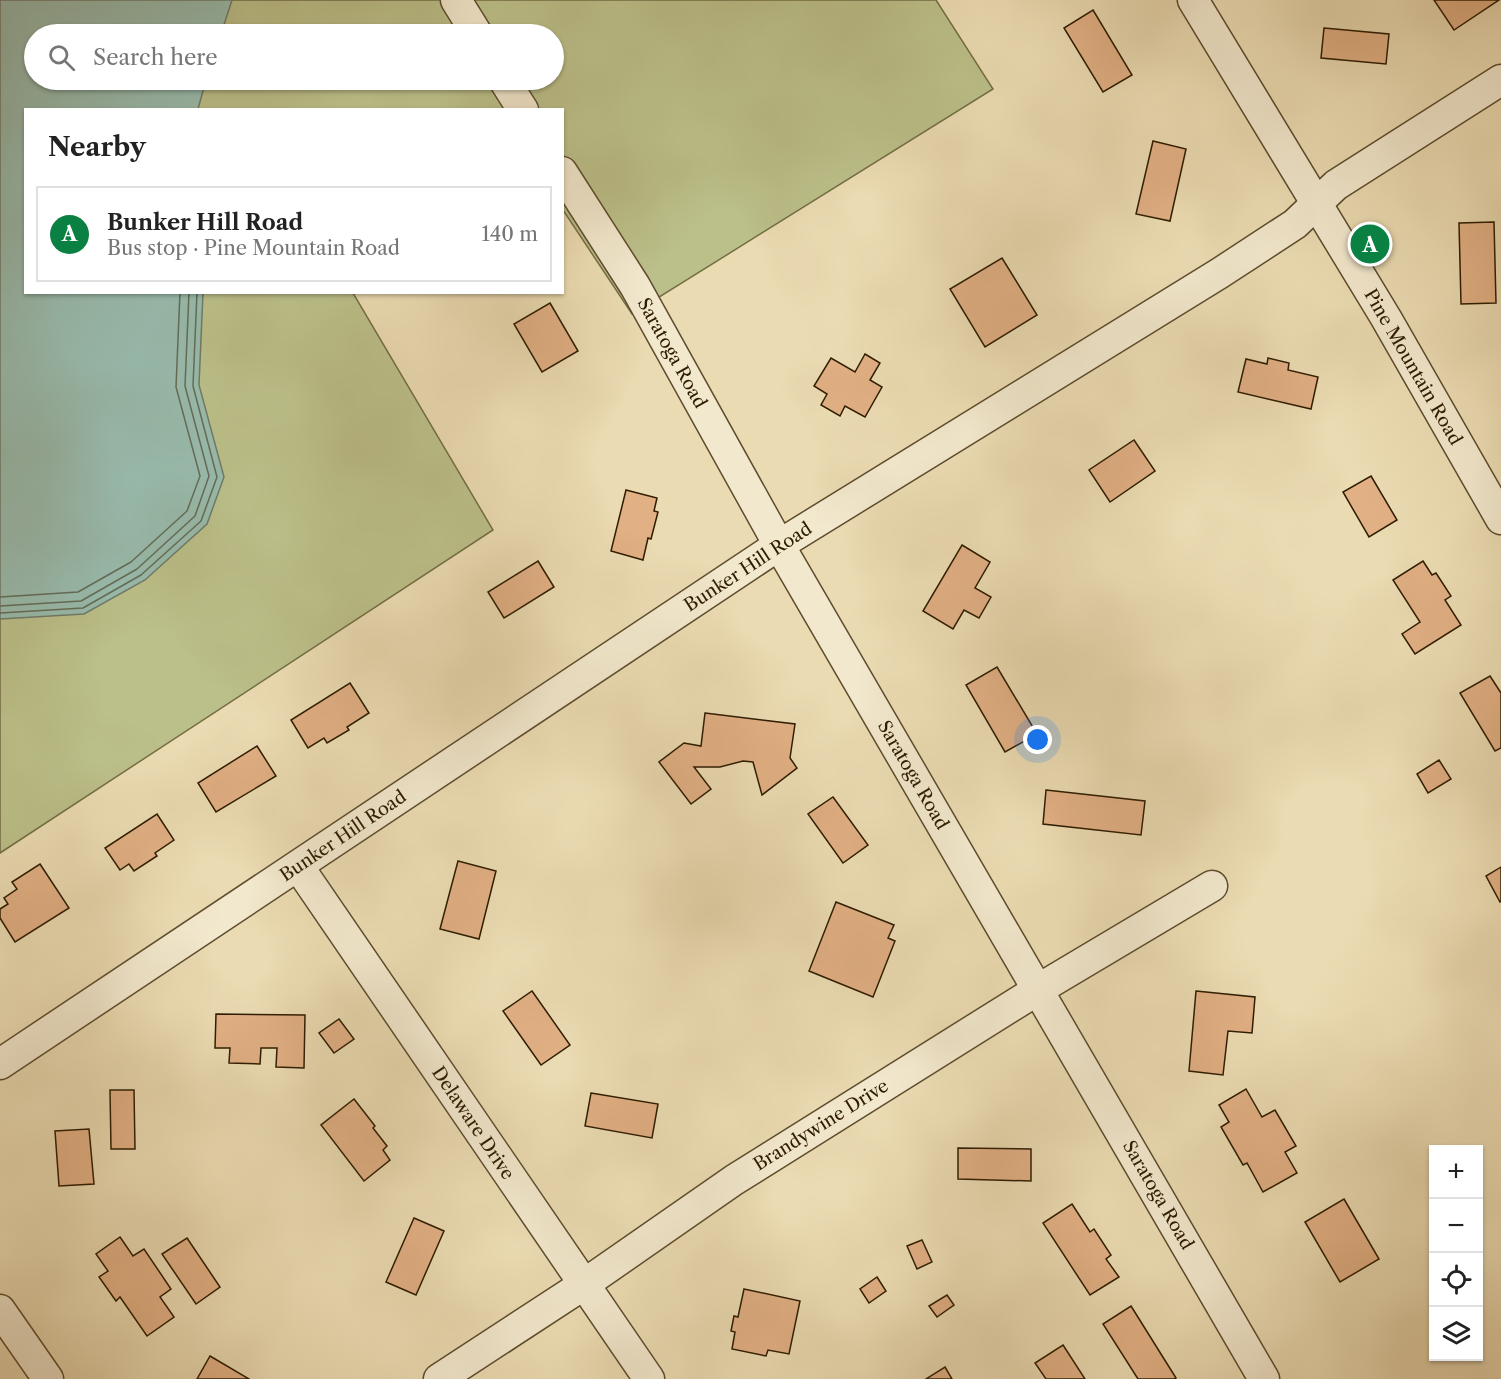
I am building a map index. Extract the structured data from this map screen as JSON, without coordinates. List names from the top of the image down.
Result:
{
  "streets": {
    "street": [
      "Saratoga Road",
      "Pine Mountain Road",
      "Bunker Hill Road",
      "Delaware Drive",
      "Brandywine Drive"
    ]
  },
  "crossings": [
    ["Saratoga Road", "Bunker Hill Road"],
    ["Saratoga Road", "Brandywine Drive"],
    ["Pine Mountain Road", "Bunker Hill Road"],
    ["Bunker Hill Road", "Delaware Drive"],
    ["Delaware Drive", "Brandywine Drive"]
  ],
  "page": {
    "search": "Search here",
    "heading": "Nearby",
    "list": [
      {
        "mark": "A",
        "name": "Bunker Hill Road",
        "note": "Bus stop · Pine Mountain Road",
        "value": "140 m"
      }
    ],
    "pins": "A",
    "map_buttons": ["+", "−"]
  }
}
